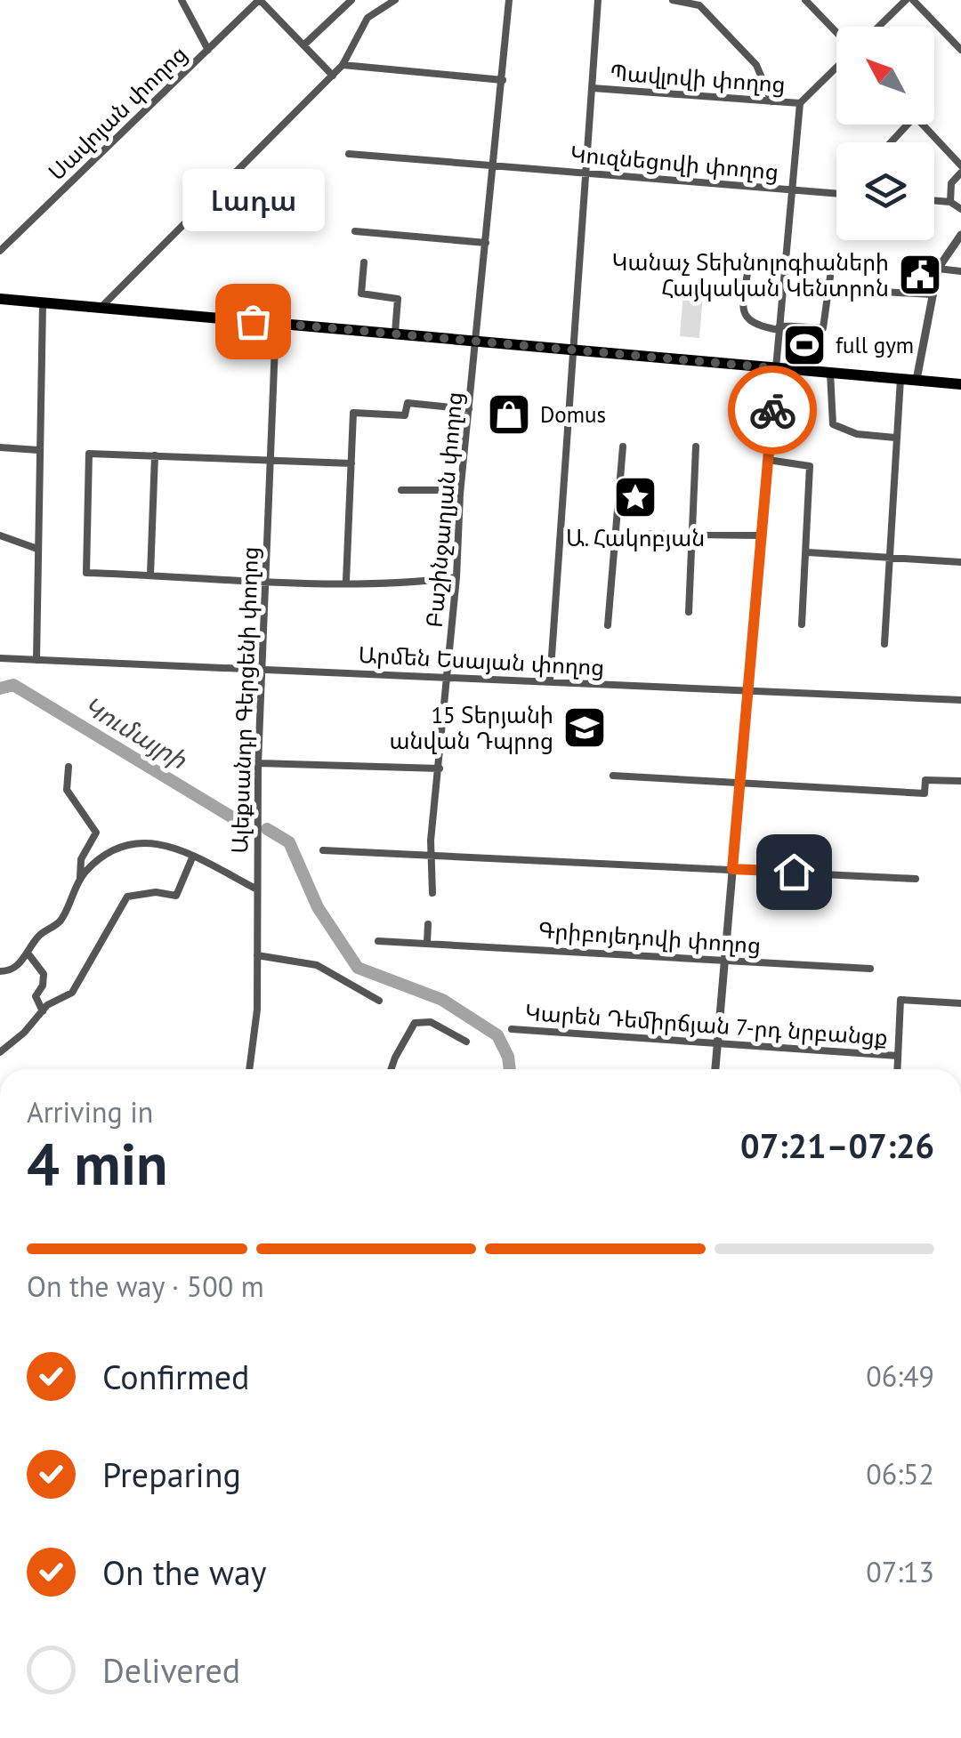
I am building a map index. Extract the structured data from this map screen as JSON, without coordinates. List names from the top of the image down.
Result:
{
  "streets": {
    "street": [
      "Պավլովի փողոց",
      "Սավոյան փողոց",
      "Կուզնեցովի փողոց",
      "Բաշինջաղյան փողոց",
      "Արմեն Եսայան փողոց",
      "Ալեքսանդր Գերցենի փողոց",
      "Գրիբոյեդովի փողոց",
      "Կարեն Դեմիրճյան 7-րդ նրբանցք"
    ]
  },
  "crossings": [
    ["Կուզնեցովի փողոց", "Բաշինջաղյան փողոց"],
    ["Բաշինջաղյան փողոց", "Արմեն Եսայան փողոց"],
    ["Արմեն Եսայան փողոց", "Ալեքսանդր Գերցենի փողոց"]
  ],
  "water": ["Կումայրի"],
  "places": {
    "public building": ["Կանաչ Տեխնոլոգիաների Հայկական Կենտրոն"],
    "other": ["Լադա"],
    "sports": ["full gym"],
    "shop": ["Domus"],
    "place": ["Ա. Հակոբյան"],
    "school or university": ["15 Տերյանի անվան Դպրոց"]
  },
  "north": "top left",
  "page": {
    "bubble": "Լադա",
    "heading": ["4 min", "Arriving in", "07:21–07:26"],
    "bar": "On the way · 500 m",
    "list": [
      ["Confirmed", "06:49"],
      ["Preparing", "06:52"],
      ["On the way", "07:13"],
      "Delivered"
    ]
  }
}
